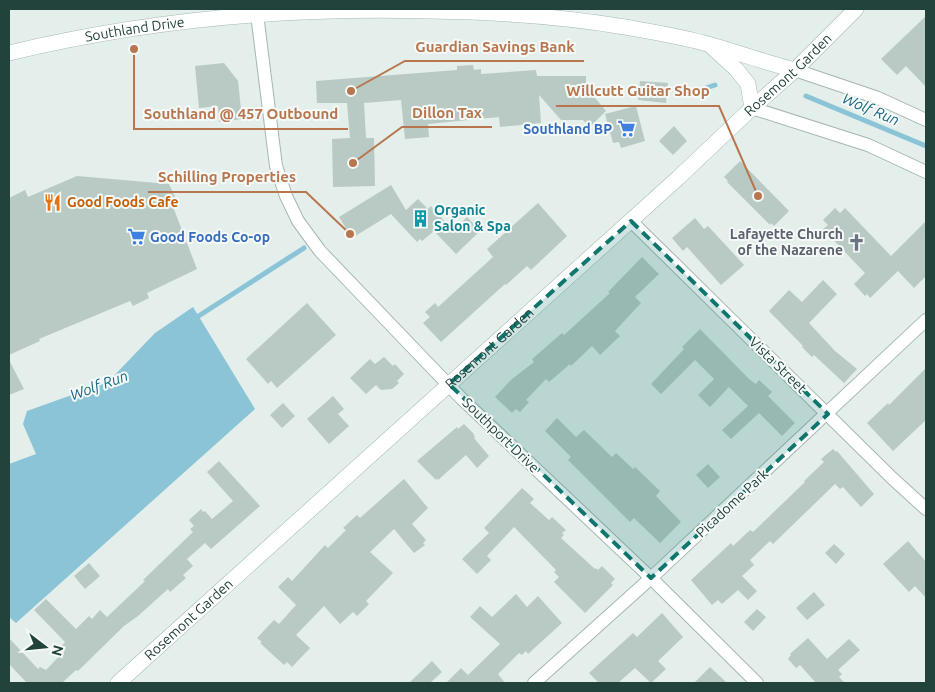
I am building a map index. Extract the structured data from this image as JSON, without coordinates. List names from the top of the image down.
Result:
{
  "streets": {
    "main road": ["Southland Drive", "Rosemont Garden"],
    "street": ["Vista Street", "Southport Drive", "Picadome Park"]
  },
  "crossings": [
    ["Southland Drive", "Rosemont Garden"],
    ["Southland Drive", "Southport Drive"],
    ["Rosemont Garden", "Vista Street"],
    ["Rosemont Garden", "Southport Drive"],
    ["Vista Street", "Picadome Park"],
    ["Southport Drive", "Picadome Park"]
  ],
  "water": ["Wolf Run"],
  "places": {
    "other": [
      "Southland @ 457 Outbound",
      "Guardian Savings Bank",
      "Dillon Tax",
      "Willcutt Guitar Shop",
      "Schilling Properties"
    ],
    "supermarket": ["Southland BP", "Good Foods Co-op"],
    "restaurant": ["Good Foods Cafe"],
    "building": ["Organic Salon & Spa"],
    "church": ["Lafayette Church of the Nazarene"]
  },
  "north": "right"
}
